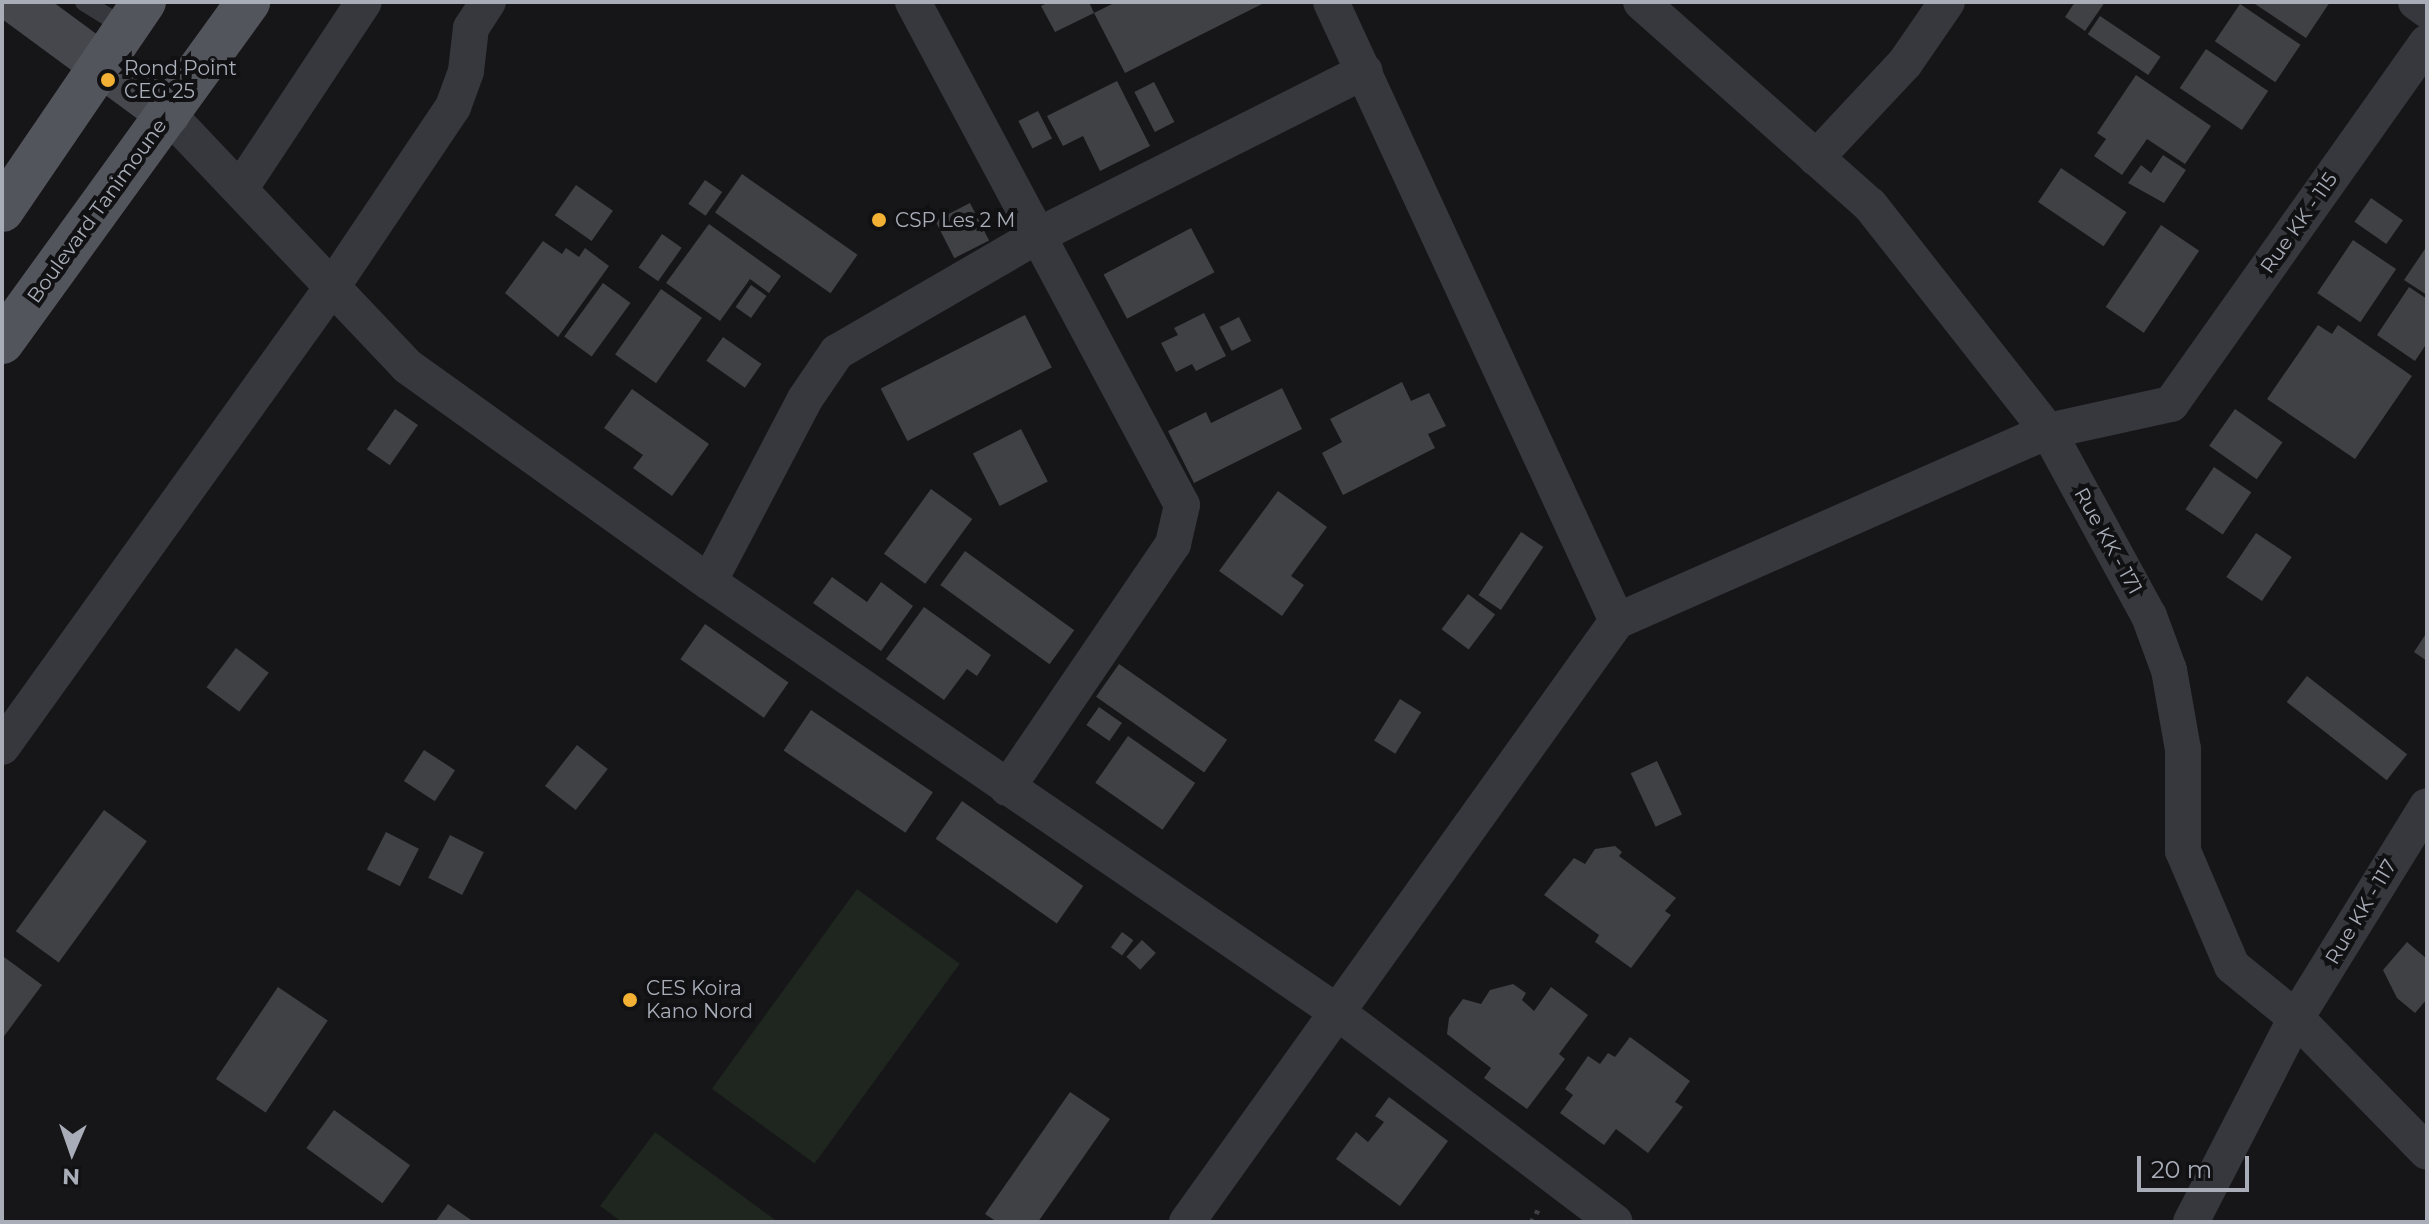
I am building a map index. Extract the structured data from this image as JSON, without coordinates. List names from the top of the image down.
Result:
{
  "streets": {
    "main road": ["Boulevard Tanimoune"],
    "street": ["Rue KK - 115", "Rue KK - 171", "Rue KK - 117"]
  },
  "crossings": [
    ["Rue KK - 115", "Rue KK - 171"],
    ["Rue KK - 171", "Rue KK - 117"]
  ],
  "places": ["Rond Point CEG 25", "CSP Les 2 M", "CES Koira Kano Nord"],
  "scale_bar": "20 m",
  "north": "bottom"
}
